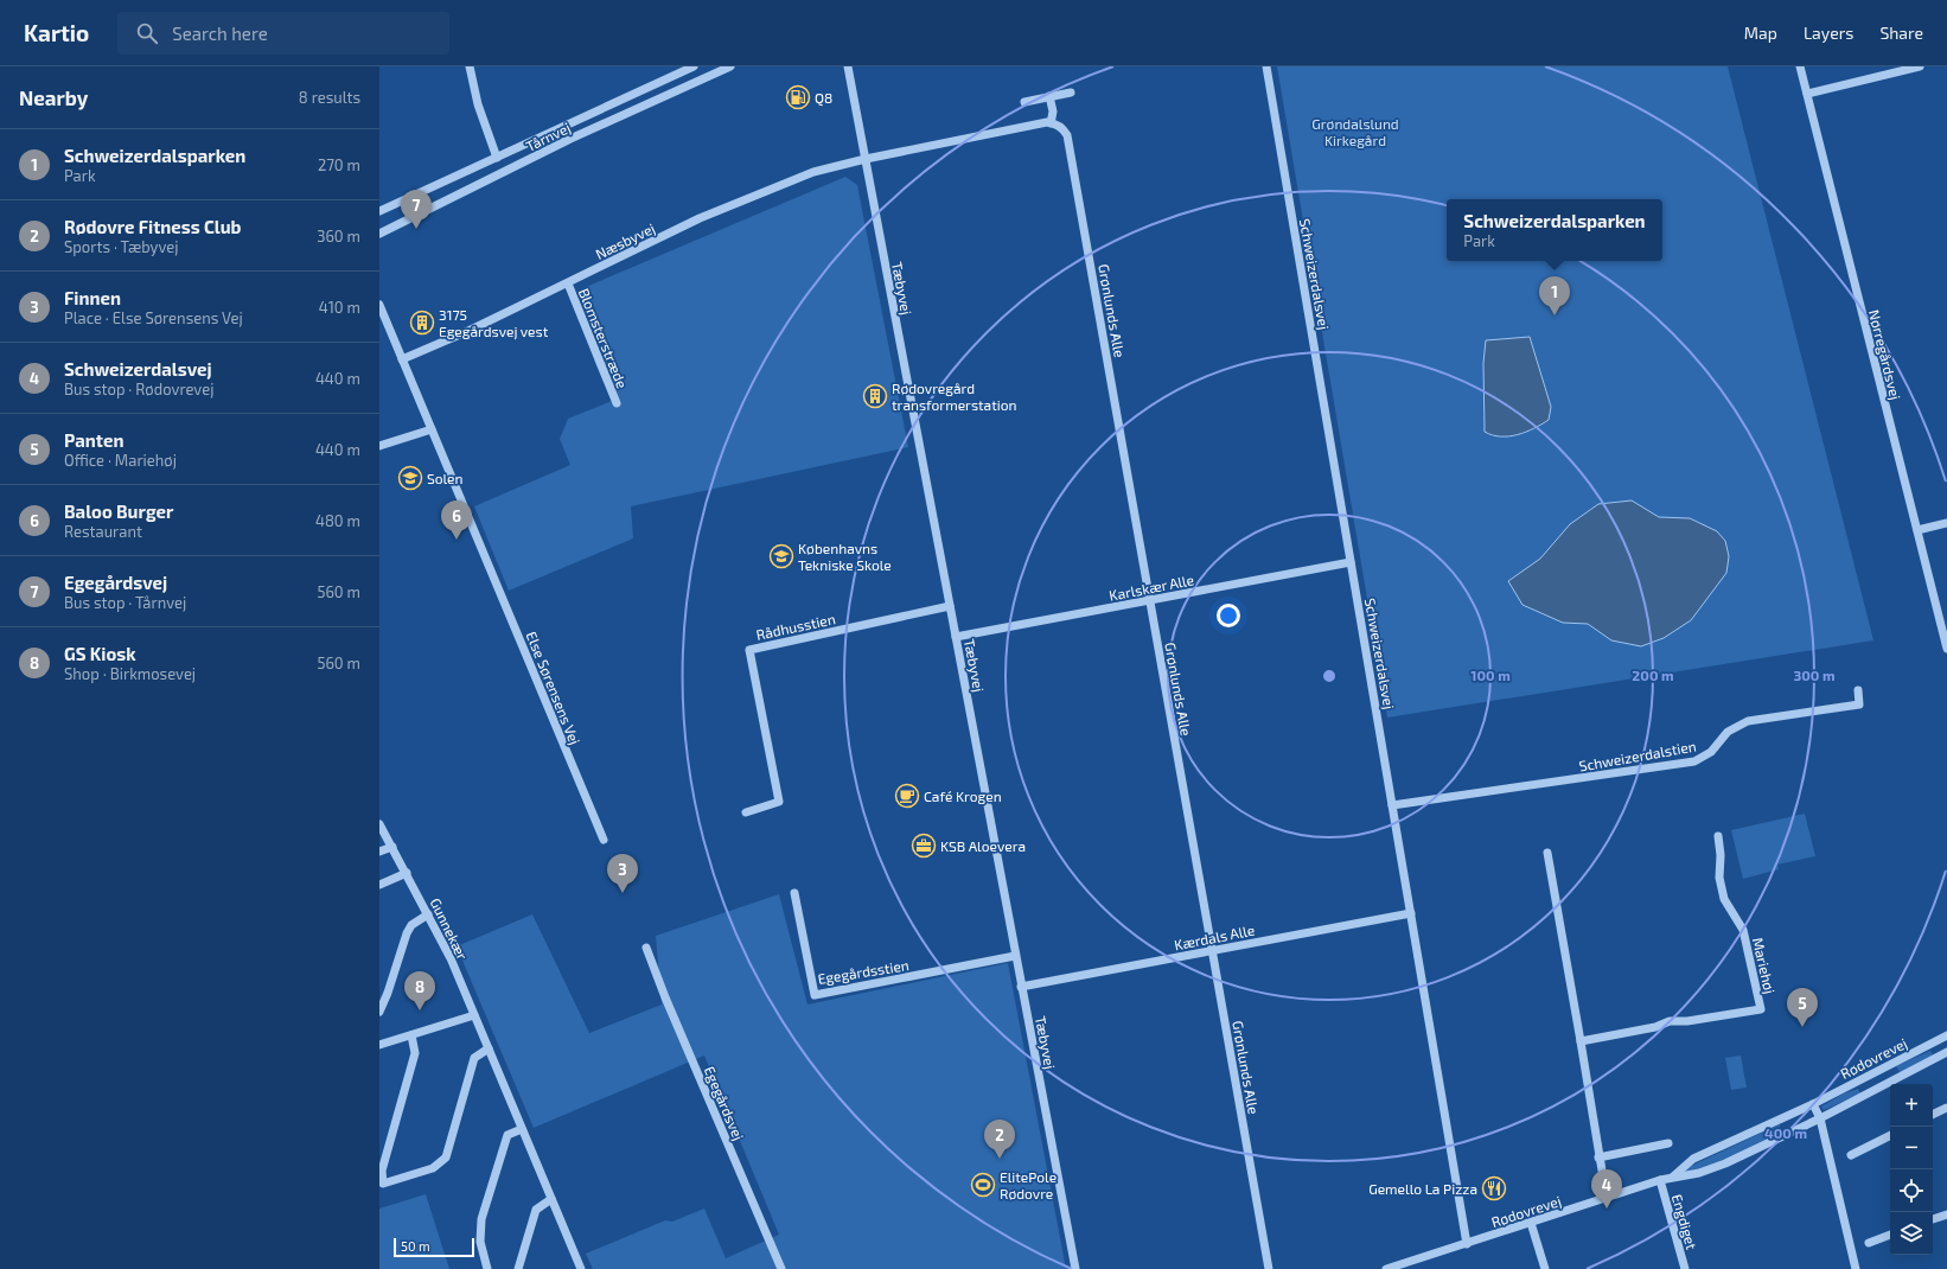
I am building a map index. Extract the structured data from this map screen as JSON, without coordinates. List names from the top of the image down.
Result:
{
  "streets": {
    "street": [
      "Tårnvej",
      "Næsbyvej",
      "Schweizerdalsvej",
      "Tæbyvej",
      "Grønlunds Alle",
      "Blomsterstræde",
      "Nørregårdsvej",
      "Karlskær Alle",
      "Rådhusstien",
      "Else Sørensens Vej",
      "Schweizerdalstien",
      "Gunnekær",
      "Kærdals Alle",
      "Mariehøj",
      "Egegårdsstien",
      "Rødovrevej",
      "Egegårdsvej",
      "Engdiget"
    ]
  },
  "crossings": [
    ["Næsbyvej", "Tæbyvej"],
    ["Næsbyvej", "Blomsterstræde"],
    ["Næsbyvej", "Else Sørensens Vej"],
    ["Schweizerdalsvej", "Karlskær Alle"],
    ["Schweizerdalsvej", "Schweizerdalstien"],
    ["Schweizerdalsvej", "Kærdals Alle"],
    ["Schweizerdalsvej", "Rødovrevej"],
    ["Tæbyvej", "Karlskær Alle"],
    ["Tæbyvej", "Rådhusstien"],
    ["Tæbyvej", "Kærdals Alle"],
    ["Tæbyvej", "Egegårdsstien"],
    ["Grønlunds Alle", "Karlskær Alle"],
    ["Grønlunds Alle", "Kærdals Alle"],
    ["Rødovrevej", "Engdiget"]
  ],
  "parks": ["Grøndalslund Kirkegård"],
  "places": {
    "fuel station": ["Q8"],
    "building": ["3175 Egegårdsvej vest", "Rødovregård transformerstation"],
    "school or university": ["Solen", "Københavns Tekniske Skole"],
    "cafe": ["Café Krogen"],
    "office": ["KSB Aloevera"],
    "sports": ["ElitePole Rødovre"],
    "restaurant": ["Gemello La Pizza"]
  },
  "scale_bar": "50 m",
  "page": {
    "header": "Kartio",
    "search": "Search here",
    "nav": ["Map", "Layers", "Share"],
    "heading": ["Nearby", "8 results"],
    "list": [
      {
        "mark": "1",
        "name": "Schweizerdalsparken",
        "note": "Park",
        "value": "270 m"
      },
      {
        "mark": "2",
        "name": "Rødovre Fitness Club",
        "note": "Sports · Tæbyvej",
        "value": "360 m"
      },
      {
        "mark": "3",
        "name": "Finnen",
        "note": "Place · Else Sørensens Vej",
        "value": "410 m"
      },
      {
        "mark": "4",
        "name": "Schweizerdalsvej",
        "note": "Bus stop · Rødovrevej",
        "value": "440 m"
      },
      {
        "mark": "5",
        "name": "Panten",
        "note": "Office · Mariehøj",
        "value": "440 m"
      },
      {
        "mark": "6",
        "name": "Baloo Burger",
        "note": "Restaurant",
        "value": "480 m"
      },
      {
        "mark": "7",
        "name": "Egegårdsvej",
        "note": "Bus stop · Tårnvej",
        "value": "560 m"
      },
      {
        "mark": "8",
        "name": "GS Kiosk",
        "note": "Shop · Birkmosevej",
        "value": "560 m"
      }
    ],
    "pins": [
      "7",
      "1",
      "6",
      "3",
      "8",
      "5",
      "2",
      "4"
    ],
    "popup": ["Schweizerdalsparken", "Park"],
    "map_buttons": ["+", "−"],
    "scale": "50 m"
  },
  "rings": [
    "100 m",
    "200 m",
    "300 m",
    "400 m"
  ]
}
